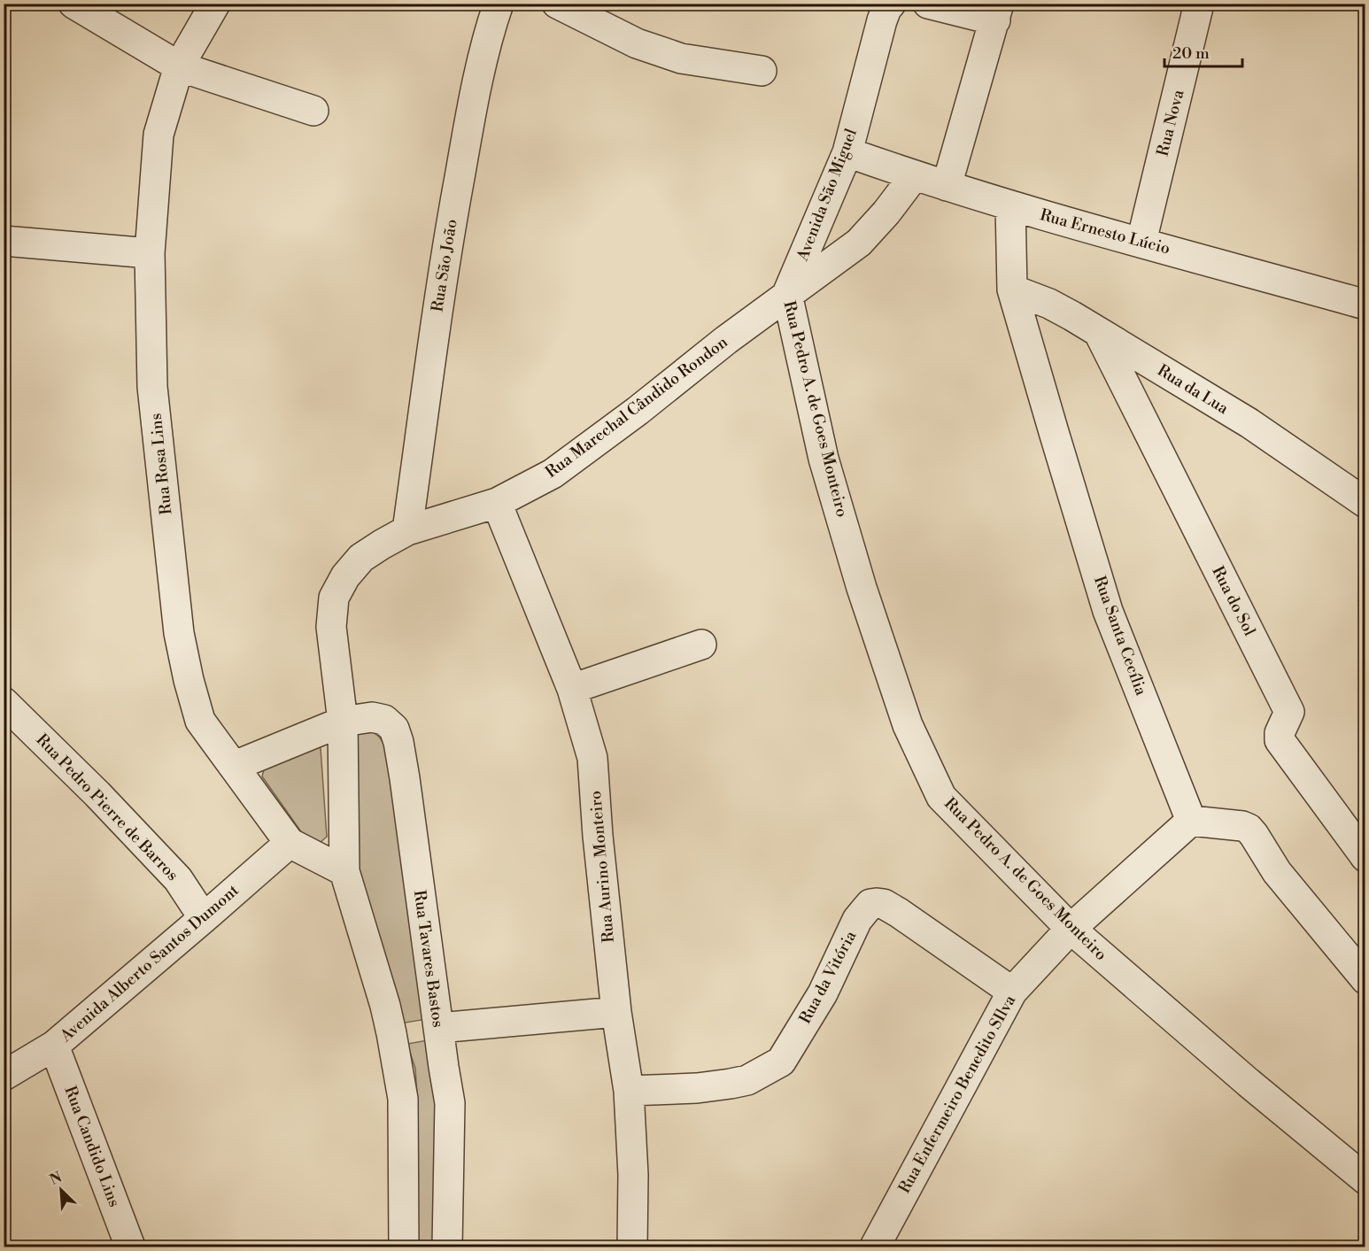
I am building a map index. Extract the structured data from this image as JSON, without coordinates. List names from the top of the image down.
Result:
{
  "streets": {
    "street": [
      "Rua Nova",
      "Avenida São Miguel",
      "Rua Ernesto Lúcio",
      "Rua São João",
      "Rua da Lua",
      "Rua Marechal Cândido Rondon",
      "Rua Pedro A. de Goes Monteiro",
      "Rua Rosa Lins",
      "Rua do Sol",
      "Rua Santa Cecília",
      "Rua Pedro Pierre de Barros",
      "Rua Aurino Monteiro",
      "Rua Tavares Bastos",
      "Avenida Alberto Santos Dumont",
      "Rua da Vitória",
      "Rua Enfermeiro Benedito SIlva",
      "Rua Candido Lins"
    ]
  },
  "crossings": [
    ["Rua Nova", "Rua Ernesto Lúcio"],
    ["Avenida São Miguel", "Rua Ernesto Lúcio"],
    ["Avenida São Miguel", "Rua Marechal Cândido Rondon"],
    ["Avenida São Miguel", "Rua Pedro A. de Goes Monteiro"],
    ["Rua Ernesto Lúcio", "Rua Marechal Cândido Rondon"],
    ["Rua Ernesto Lúcio", "Rua Santa Cecília"],
    ["Rua São João", "Rua Marechal Cândido Rondon"],
    ["Rua da Lua", "Rua do Sol"],
    ["Rua da Lua", "Rua Santa Cecília"],
    ["Rua Marechal Cândido Rondon", "Rua Pedro A. de Goes Monteiro"],
    ["Rua Marechal Cândido Rondon", "Rua Aurino Monteiro"],
    ["Rua Marechal Cândido Rondon", "Rua Tavares Bastos"],
    ["Rua Pedro A. de Goes Monteiro", "Rua Enfermeiro Benedito SIlva"],
    ["Rua Rosa Lins", "Rua Tavares Bastos"],
    ["Rua Rosa Lins", "Avenida Alberto Santos Dumont"],
    ["Rua Santa Cecília", "Rua Enfermeiro Benedito SIlva"],
    ["Rua Pedro Pierre de Barros", "Avenida Alberto Santos Dumont"],
    ["Rua Aurino Monteiro", "Rua da Vitória"],
    ["Avenida Alberto Santos Dumont", "Rua Candido Lins"],
    ["Rua da Vitória", "Rua Enfermeiro Benedito SIlva"]
  ],
  "scale_bar": "20 m",
  "north": "top left"
}
